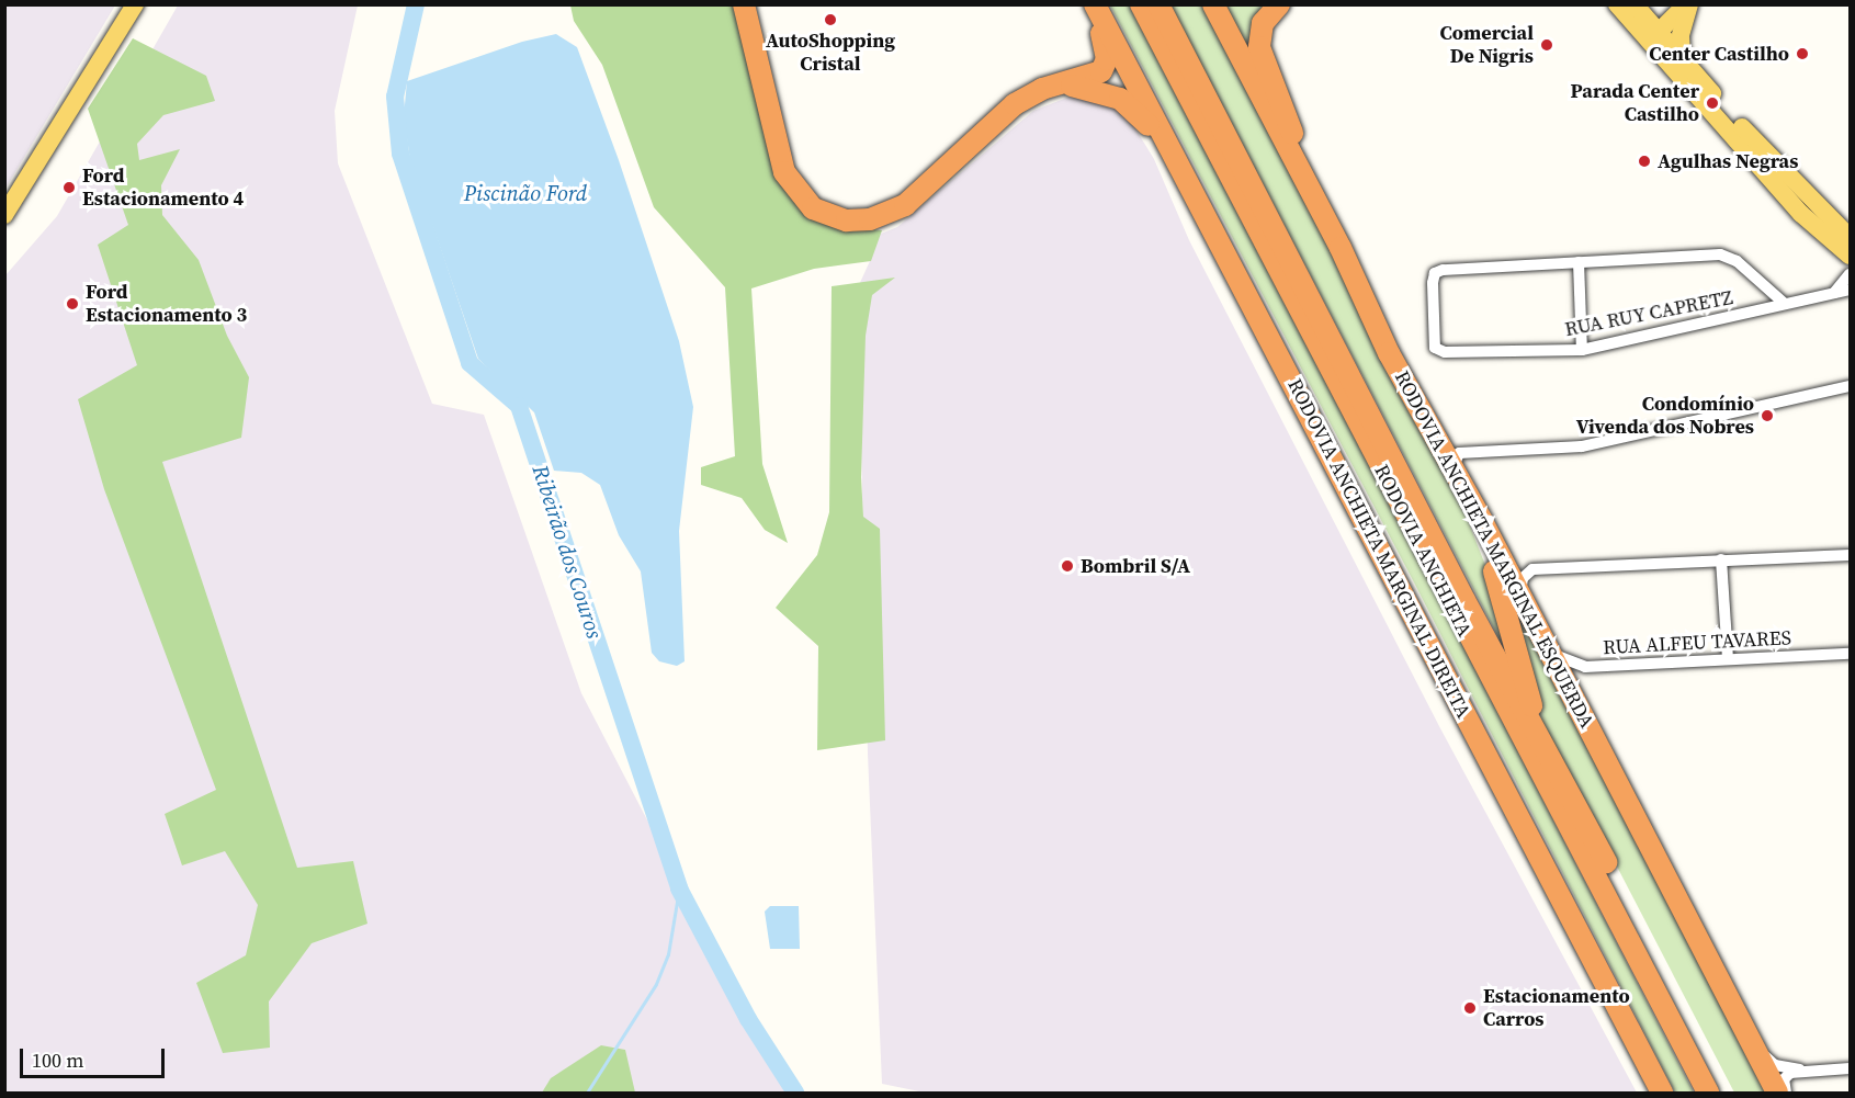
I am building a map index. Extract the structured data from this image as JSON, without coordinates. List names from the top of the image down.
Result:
{
  "streets": {
    "highway": ["RODOVIA ANCHIETA MARGINAL DIREITA", "RODOVIA ANCHIETA MARGINAL ESQUERDA", "RODOVIA ANCHIETA"],
    "street": ["RUA RUY CAPRETZ", "RUA ALFEU TAVARES"]
  },
  "crossings": [
    ["RODOVIA ANCHIETA MARGINAL ESQUERDA", "RUA ALFEU TAVARES"]
  ],
  "water": ["Piscinão Ford", "Ribeirão dos Couros"],
  "places": [
    "AutoShopping Cristal",
    "Comercial De Nigris",
    "Center Castilho",
    "Parada Center Castilho",
    "Agulhas Negras",
    "Ford Estacionamento 4",
    "Ford Estacionamento 3",
    "Condomínio Vivenda dos Nobres",
    "Bombril S/A",
    "Estacionamento Carros"
  ],
  "scale_bar": "100 m"
}
